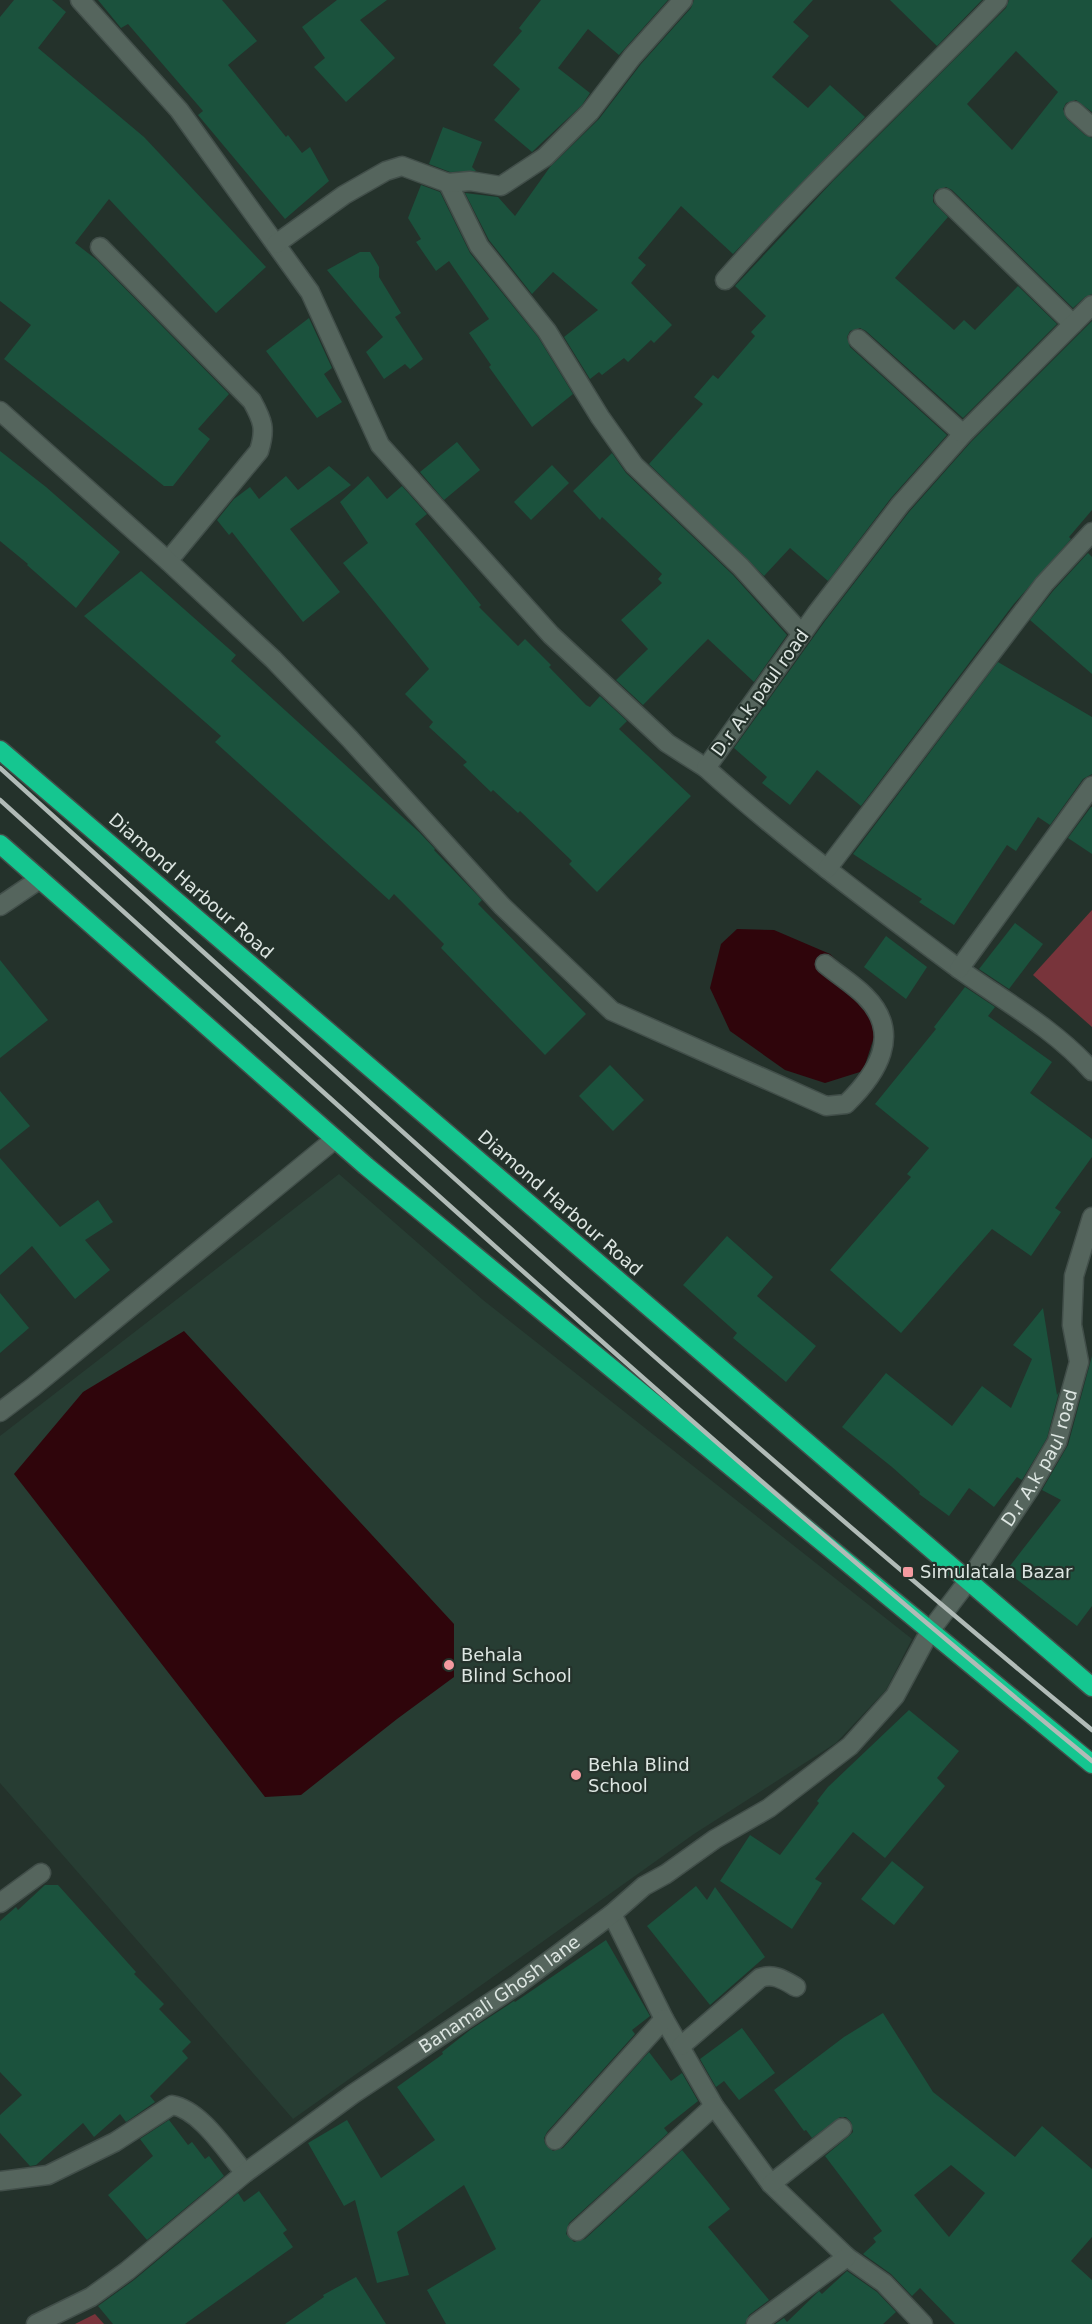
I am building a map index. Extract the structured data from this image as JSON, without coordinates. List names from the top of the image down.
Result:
{
  "streets": {
    "highway": ["Diamond Harbour Road"],
    "street": ["D.r A.k paul road", "Banamali Ghosh lane"]
  },
  "crossings": [
    ["D.r A.k paul road", "Diamond Harbour Road"],
    ["D.r A.k paul road", "Banamali Ghosh lane"]
  ],
  "places": {
    "transit": ["Simulatala Bazar"],
    "other": ["Behala Blind School", "Behla Blind School"]
  }
}
